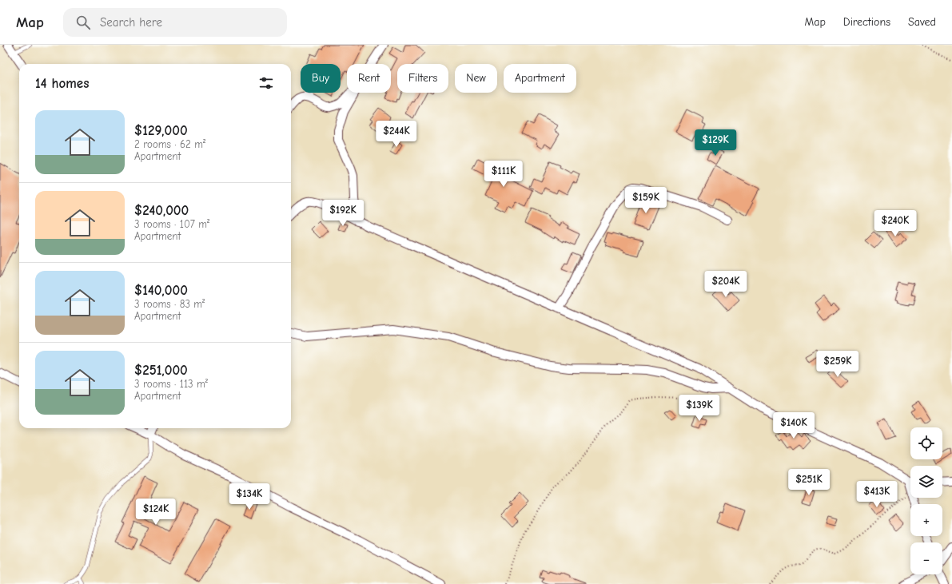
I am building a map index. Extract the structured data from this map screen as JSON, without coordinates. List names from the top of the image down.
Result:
{
  "page": {
    "header": "Map",
    "search": "Search here",
    "nav": ["Map", "Directions", "Saved"],
    "chip": [
      "Buy",
      "Rent",
      "Filters",
      "New",
      "Apartment"
    ],
    "heading": "14 homes",
    "list": [
      {
        "name": "$129,000",
        "note": "2 rooms · 62 m² · Apartment"
      },
      {
        "name": "$240,000",
        "note": "3 rooms · 107 m² · Apartment"
      },
      {
        "name": "$140,000",
        "note": "3 rooms · 83 m² · Apartment"
      },
      {
        "name": "$251,000",
        "note": "3 rooms · 113 m² · Apartment"
      }
    ],
    "price": [
      "$244K",
      "$129K",
      "$111K",
      "$159K",
      "$192K",
      "$240K",
      "$204K",
      "$259K",
      "$139K",
      "$140K",
      "$251K",
      "$413K",
      "$134K",
      "$124K"
    ],
    "map_buttons": ["+", "−"]
  }
}
